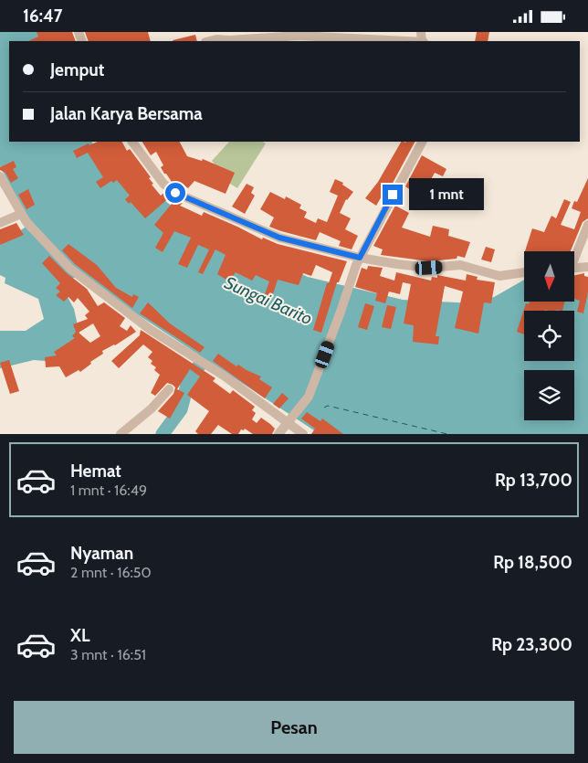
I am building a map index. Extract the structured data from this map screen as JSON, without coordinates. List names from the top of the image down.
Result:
{
  "water": ["Sungai Barito"],
  "north": "bottom",
  "page": {
    "status": "16:47",
    "banner": ["Jemput", "Jalan Karya Bersama"],
    "bubble": "1 mnt",
    "list": [
      {
        "name": "Hemat",
        "note": "1 mnt · 16:49",
        "value": "Rp 13,700"
      },
      {
        "name": "Nyaman",
        "note": "2 mnt · 16:50",
        "value": "Rp 18,500"
      },
      {
        "name": "XL",
        "note": "3 mnt · 16:51",
        "value": "Rp 23,300"
      }
    ],
    "buttons": "Pesan"
  }
}
